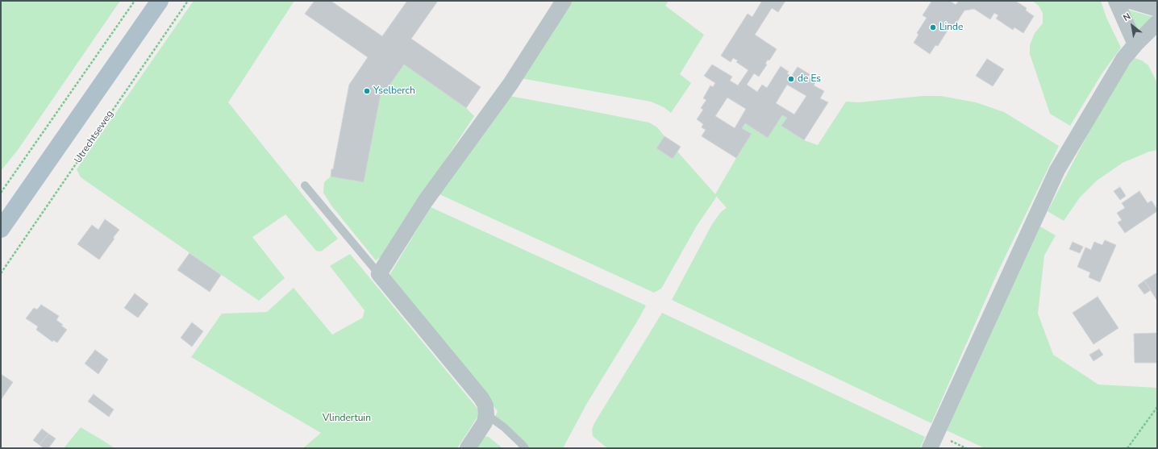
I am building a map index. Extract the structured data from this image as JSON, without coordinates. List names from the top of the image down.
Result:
{
  "streets": {
    "path": ["Utrechtseweg"]
  },
  "parks": ["Vlindertuin"],
  "places": ["Linde", "de Es", "Yselberch"],
  "north": "top left"
}
